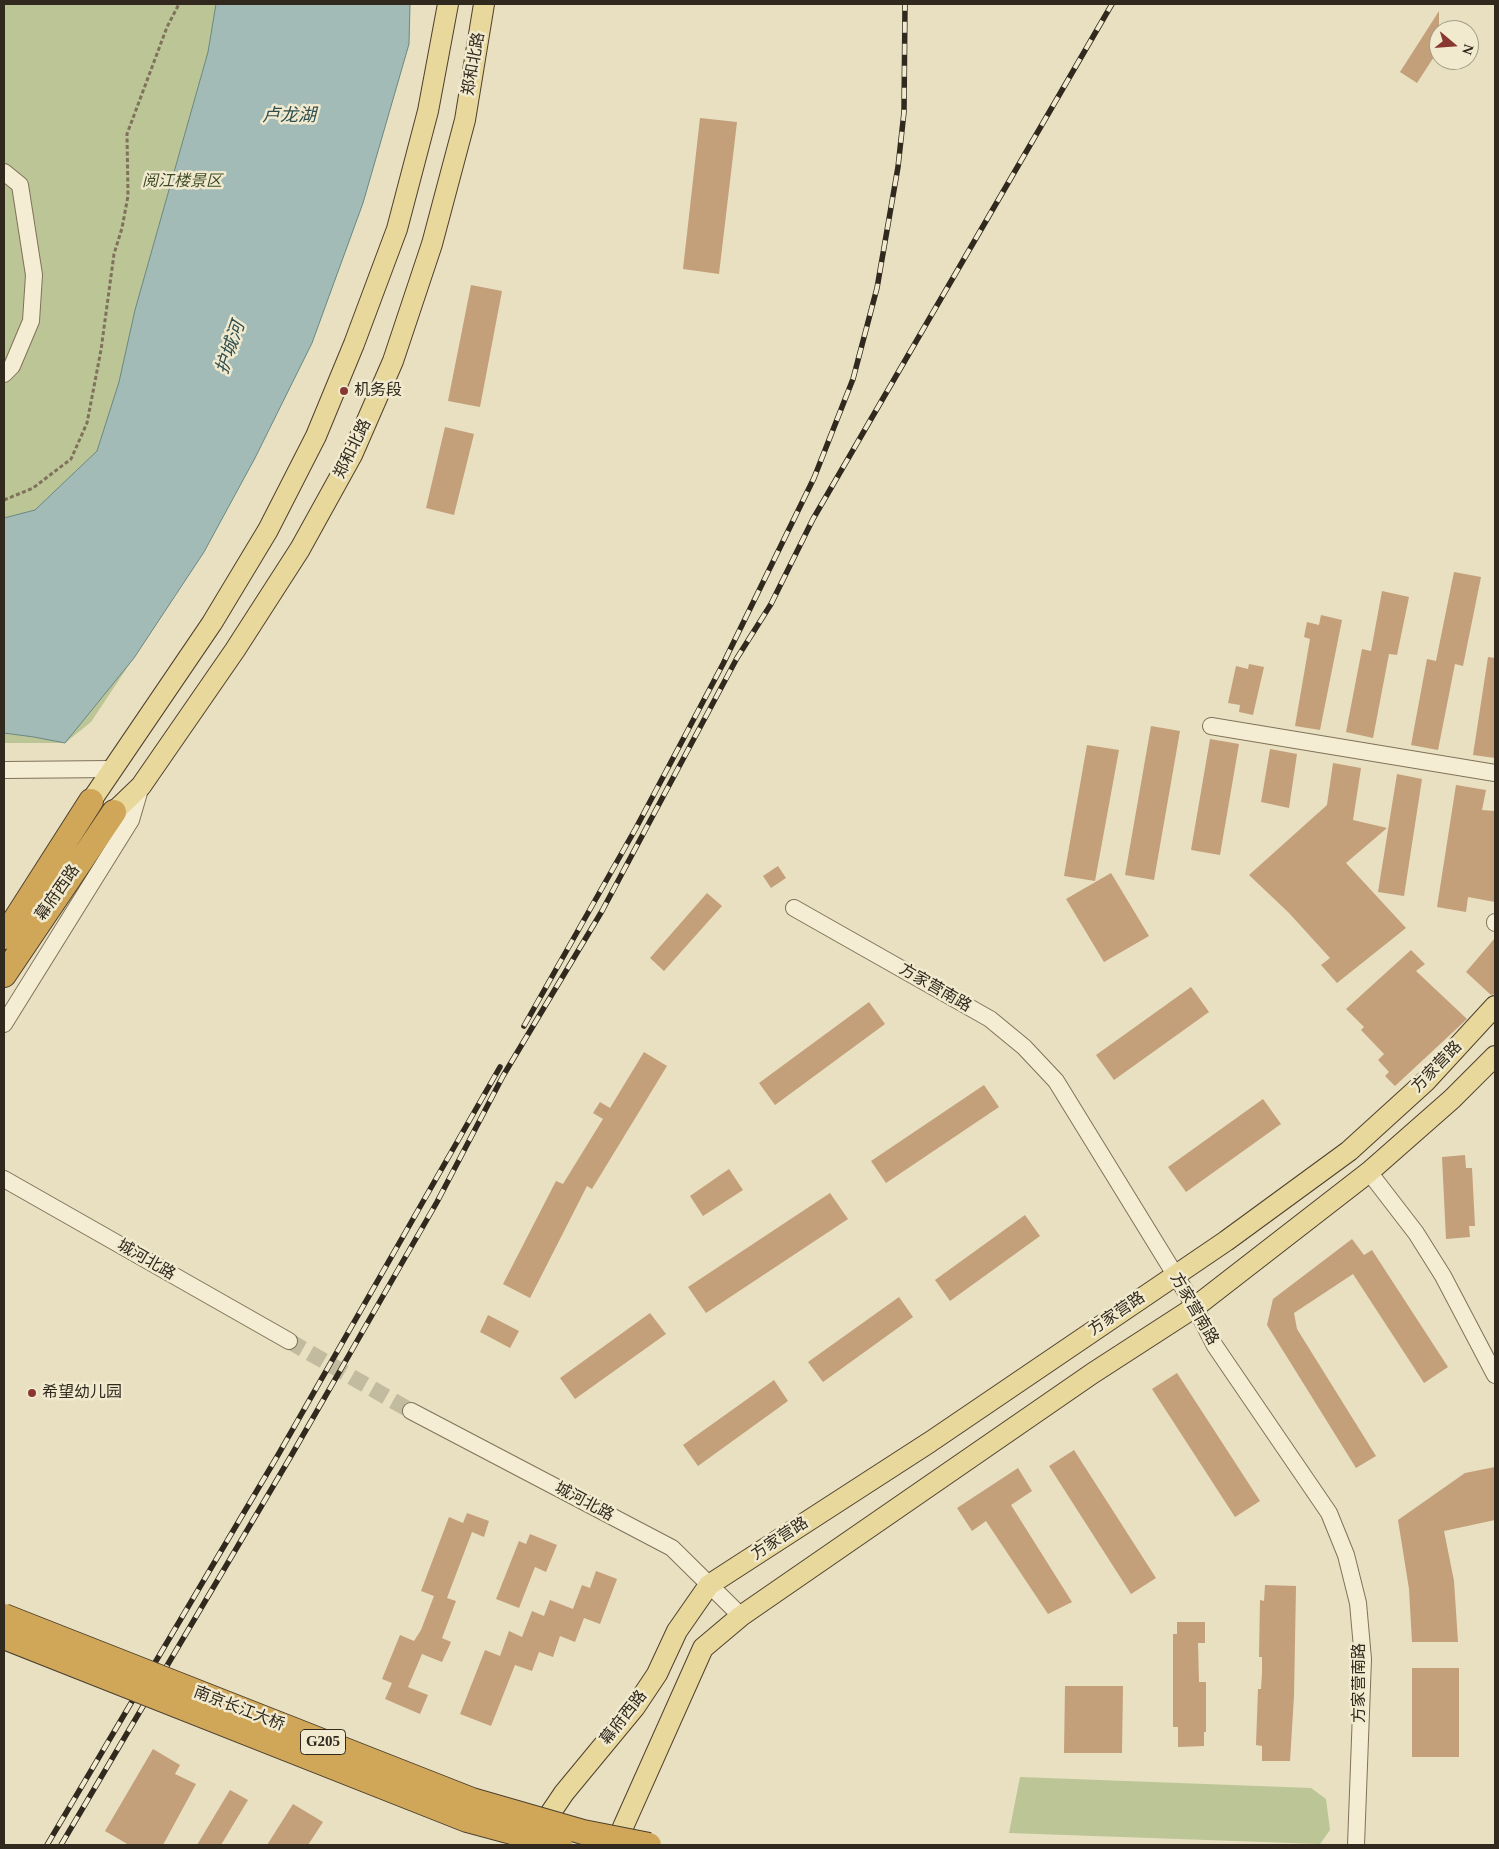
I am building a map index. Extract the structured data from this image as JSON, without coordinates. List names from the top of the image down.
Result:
{
  "streets": {
    "highway": ["幕府西路", "南京长江大桥", "G205"],
    "main road": ["郑和北路", "方家营路"],
    "street": ["方家营南路", "城河北路"]
  },
  "crossings": [
    ["郑和北路", "幕府西路"],
    ["幕府西路", "方家营路"],
    ["幕府西路", "城河北路"],
    ["方家营南路", "方家营路"],
    ["方家营路", "城河北路"]
  ],
  "water": ["卢龙湖", "护城河"],
  "parks": ["阅江楼景区"],
  "places": ["机务段", "希望幼儿园"],
  "north": "right"
}
